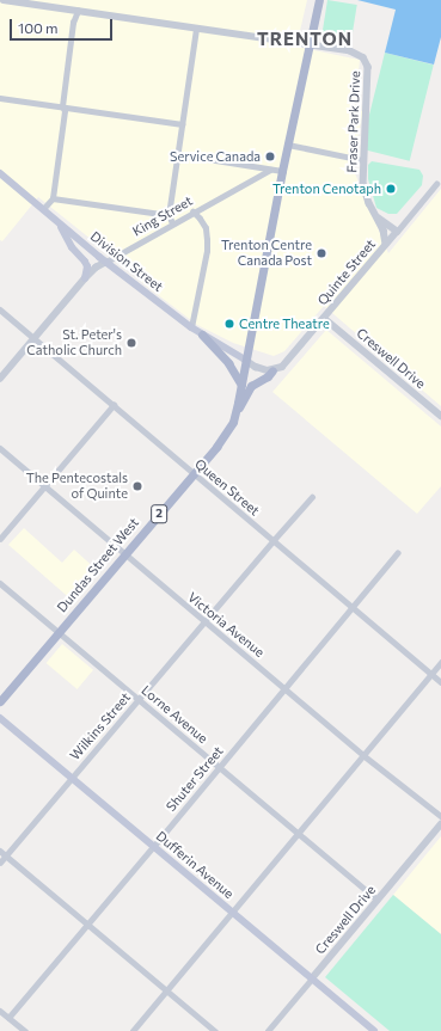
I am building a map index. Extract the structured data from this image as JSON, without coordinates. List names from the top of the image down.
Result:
{
  "streets": {
    "main road": [
      "Division Street",
      "2",
      "Dundas Street West",
      "Dufferin Avenue"
    ],
    "street": [
      "Fraser Park Drive",
      "King Street",
      "Quinte Street",
      "Creswell Drive",
      "Queen Street",
      "Victoria Avenue",
      "Lorne Avenue",
      "Wilkins Street",
      "Shuter Street"
    ]
  },
  "crossings": [
    ["Fraser Park Drive", "Quinte Street"],
    ["Fraser Park Drive", "Dundas Street West"],
    ["King Street", "Division Street"],
    ["King Street", "Queen Street"],
    ["Division Street", "Dundas Street West"],
    ["Quinte Street", "Creswell Drive"],
    ["Creswell Drive", "Lorne Avenue"],
    ["Creswell Drive", "Dufferin Avenue"],
    ["Queen Street", "Dundas Street West"],
    ["Queen Street", "Wilkins Street"],
    ["Queen Street", "Shuter Street"],
    ["Dundas Street West", "Victoria Avenue"],
    ["Dundas Street West", "Lorne Avenue"],
    ["Victoria Avenue", "Wilkins Street"],
    ["Victoria Avenue", "Shuter Street"],
    ["Lorne Avenue", "Wilkins Street"],
    ["Lorne Avenue", "Shuter Street"],
    ["Wilkins Street", "Dufferin Avenue"],
    ["Shuter Street", "Dufferin Avenue"]
  ],
  "districts": ["TRENTON"],
  "places": [
    "Service Canada",
    "Trenton Cenotaph",
    "Trenton Centre Canada Post",
    "Centre Theatre",
    "St. Peter's Catholic Church",
    "The Pentecostals of Quinte"
  ],
  "scale_bar": "100 m"
}
